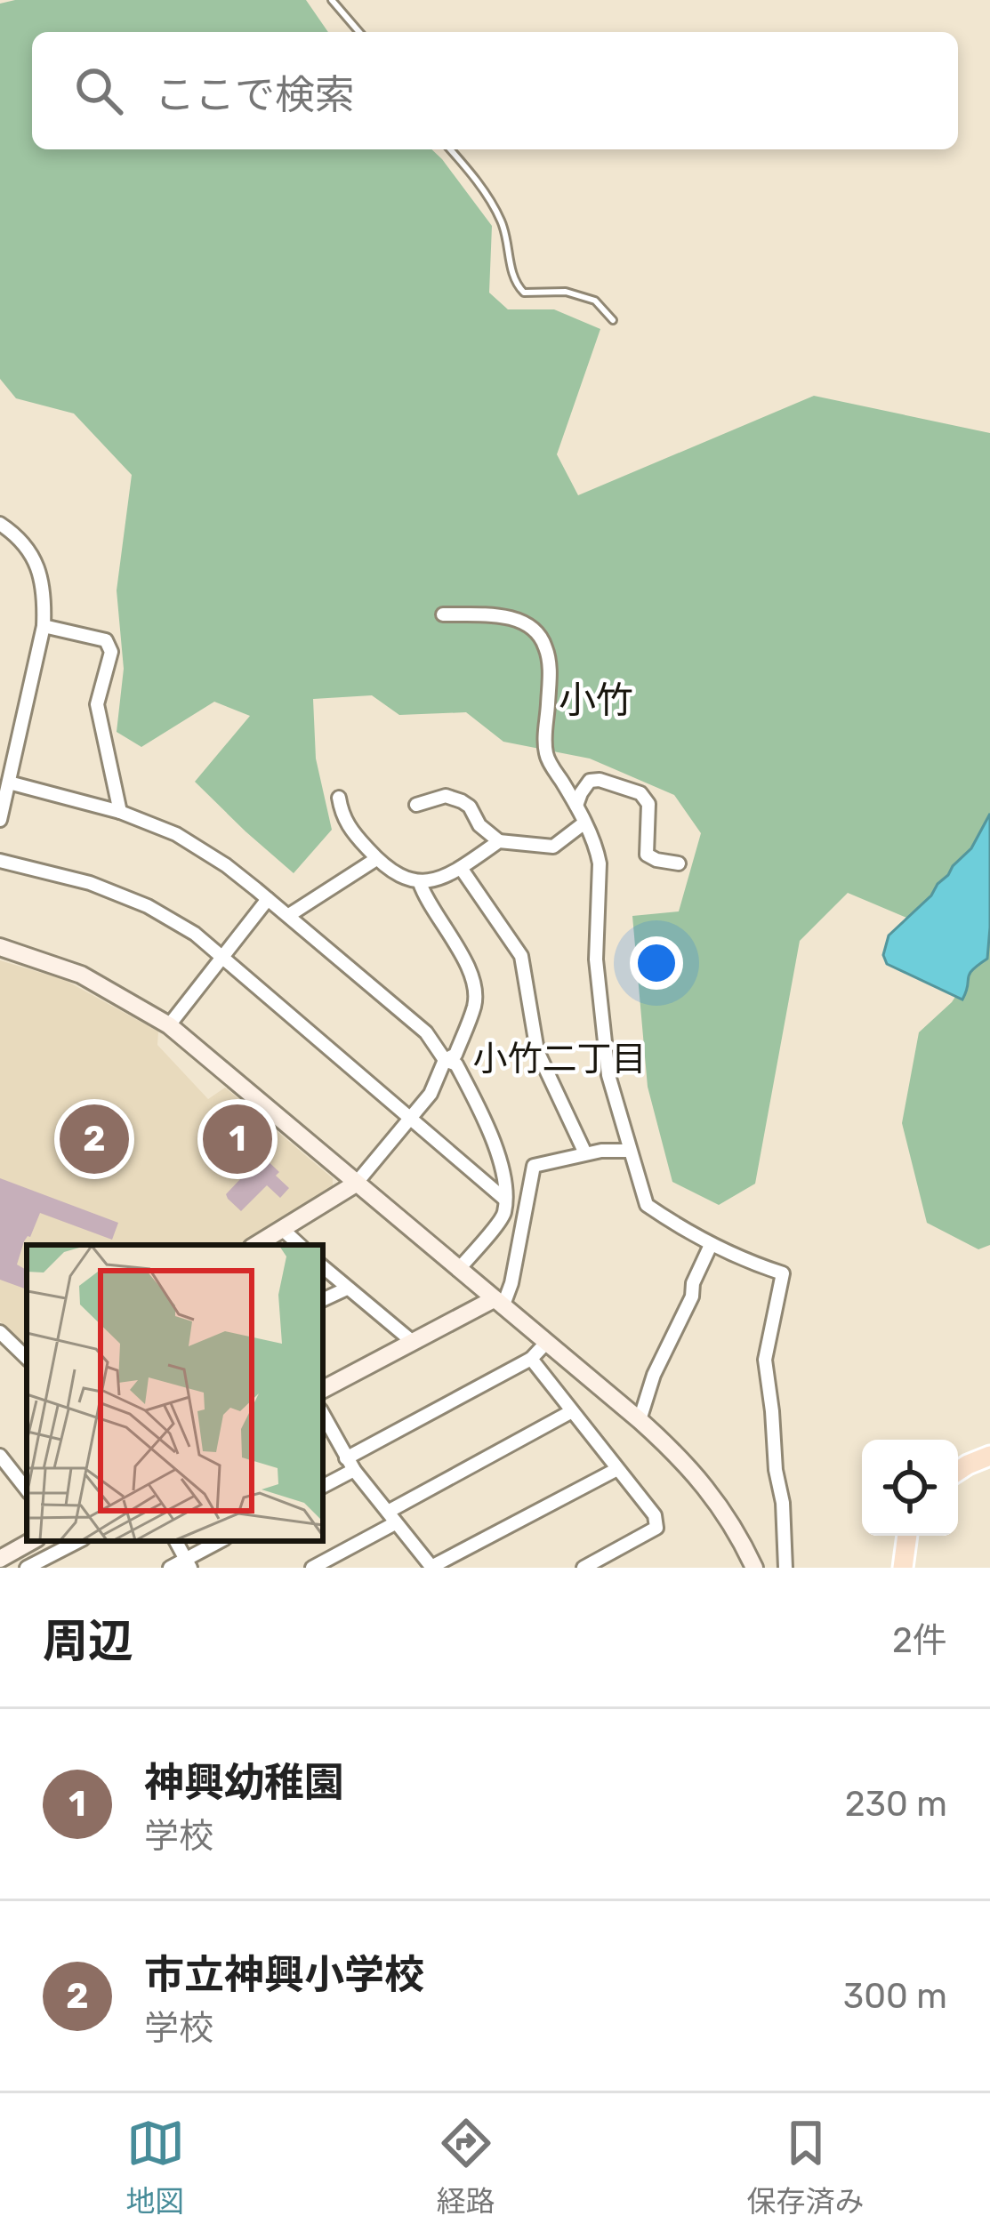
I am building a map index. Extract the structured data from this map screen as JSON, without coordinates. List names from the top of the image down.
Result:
{
  "districts": ["小竹", "小竹二丁目"],
  "page": {
    "search": "ここで検索",
    "pins": ["1", "2"],
    "heading": ["周辺", "2件"],
    "list": [
      {
        "mark": "1",
        "name": "神興幼稚園",
        "note": "学校",
        "value": "230 m"
      },
      {
        "mark": "2",
        "name": "市立神興小学校",
        "note": "学校",
        "value": "300 m"
      }
    ],
    "nav": ["地図", "経路", "保存済み"]
  }
}
